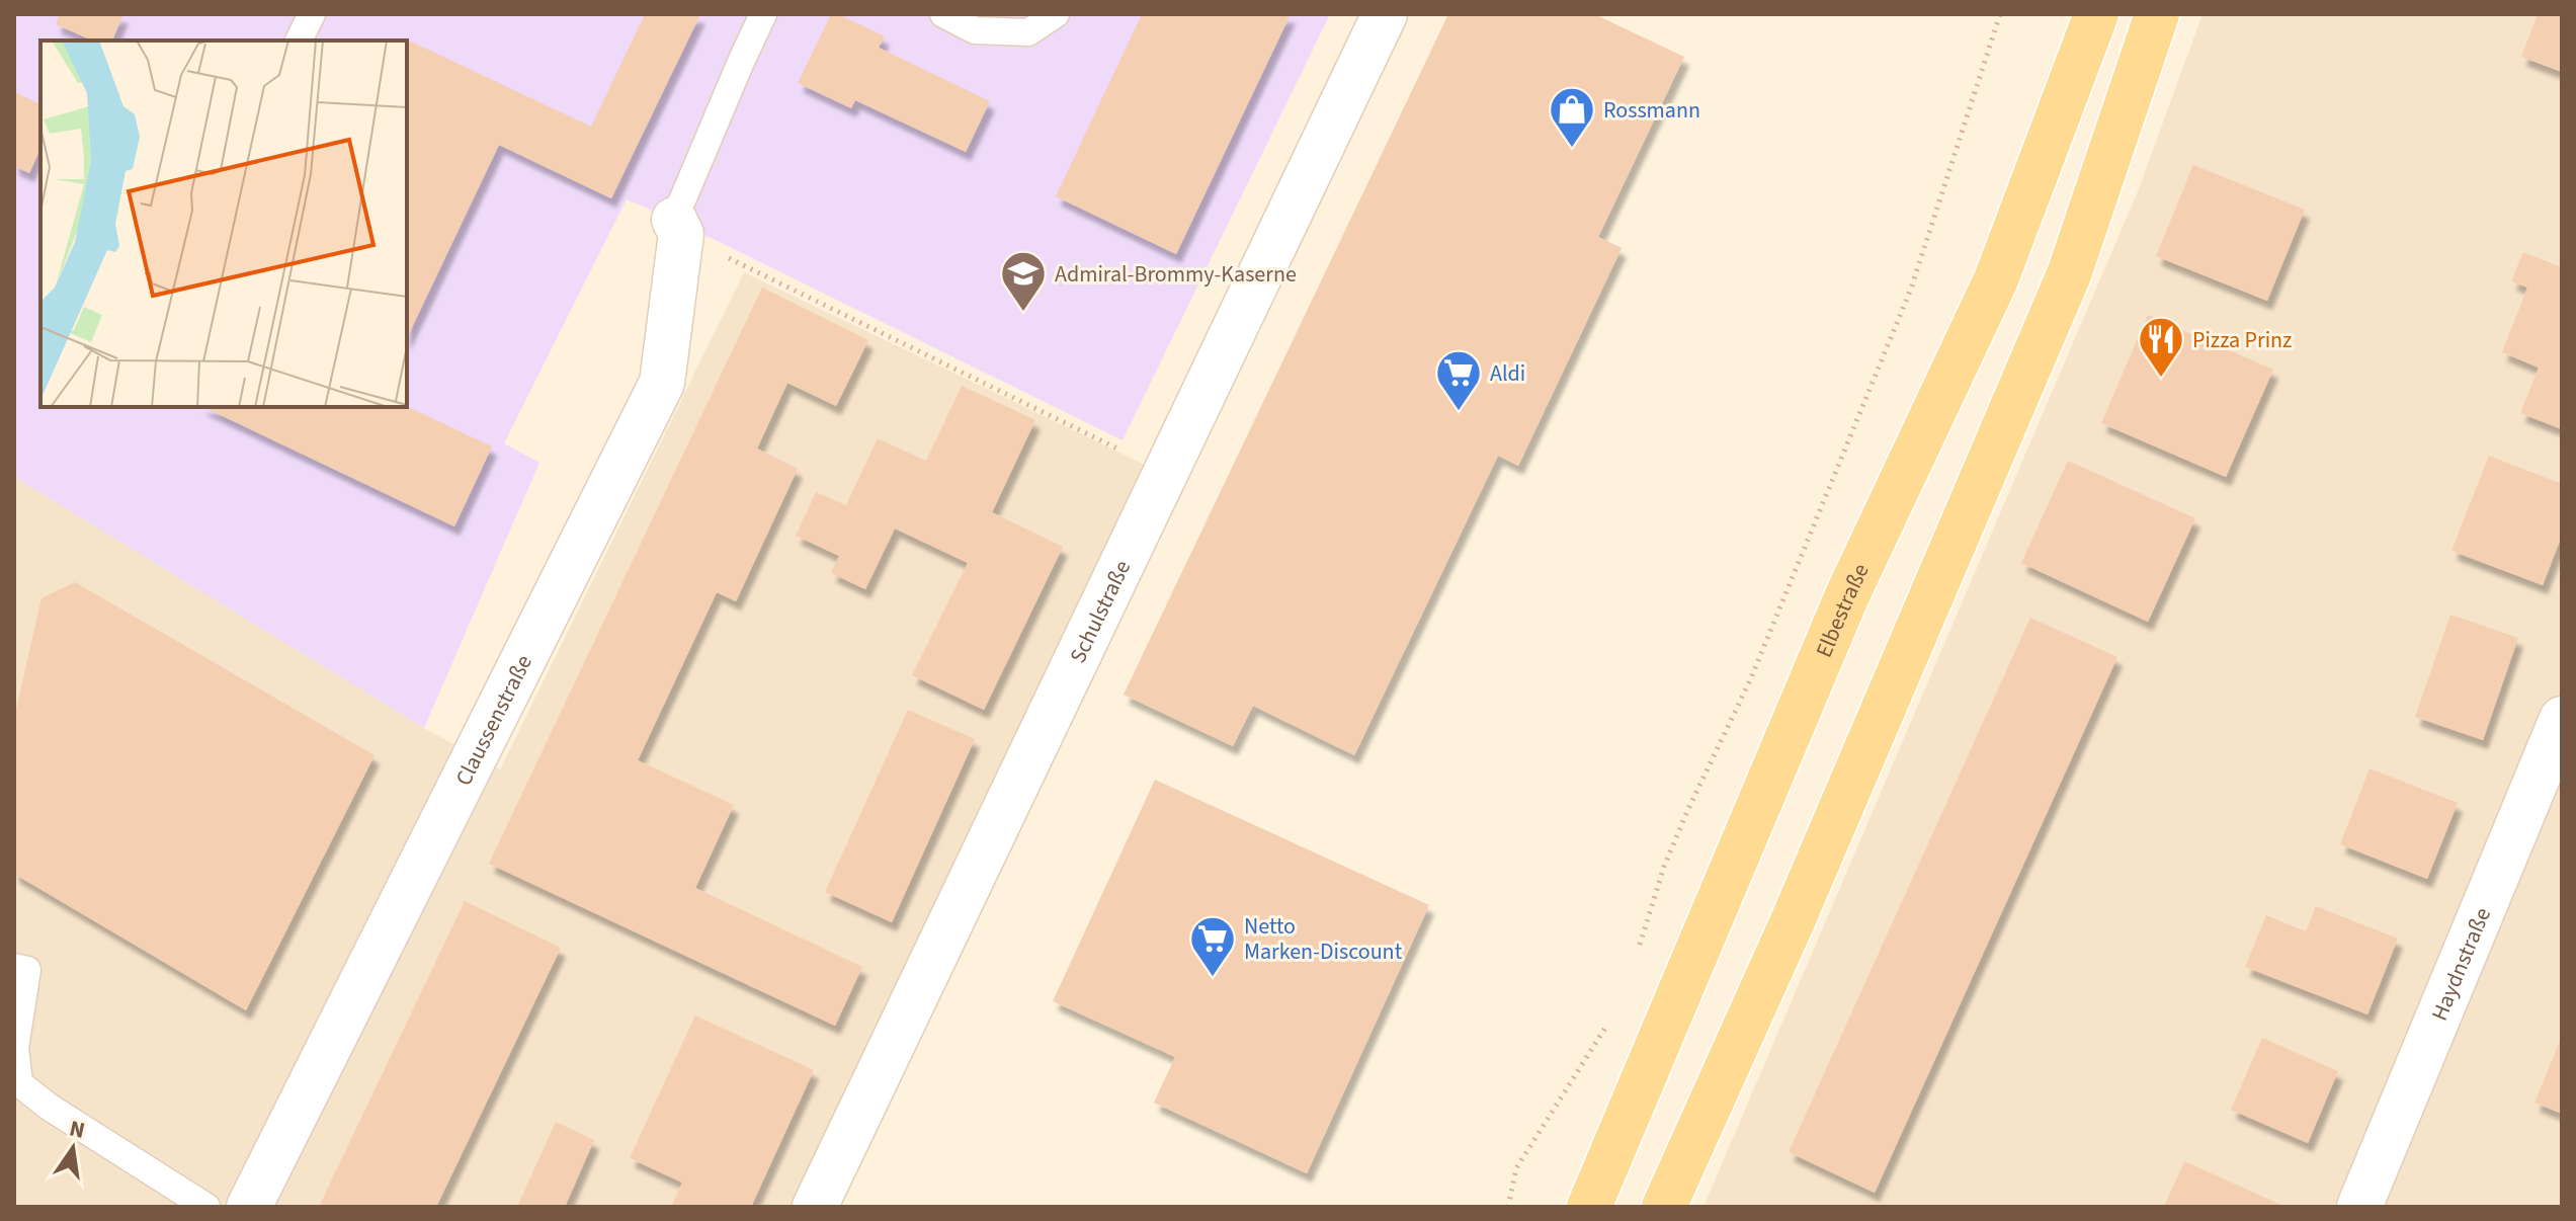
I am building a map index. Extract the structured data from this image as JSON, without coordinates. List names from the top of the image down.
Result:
{
  "streets": {
    "main road": ["Elbestraße"],
    "street": ["Schulstraße", "Claussenstraße", "Haydnstraße"]
  },
  "places": {
    "shop": ["Rossmann"],
    "school or university": ["Admiral-Brommy-Kaserne"],
    "restaurant": ["Pizza Prinz"],
    "supermarket": ["Aldi", "Netto Marken-Discount"]
  },
  "north": "top"
}
